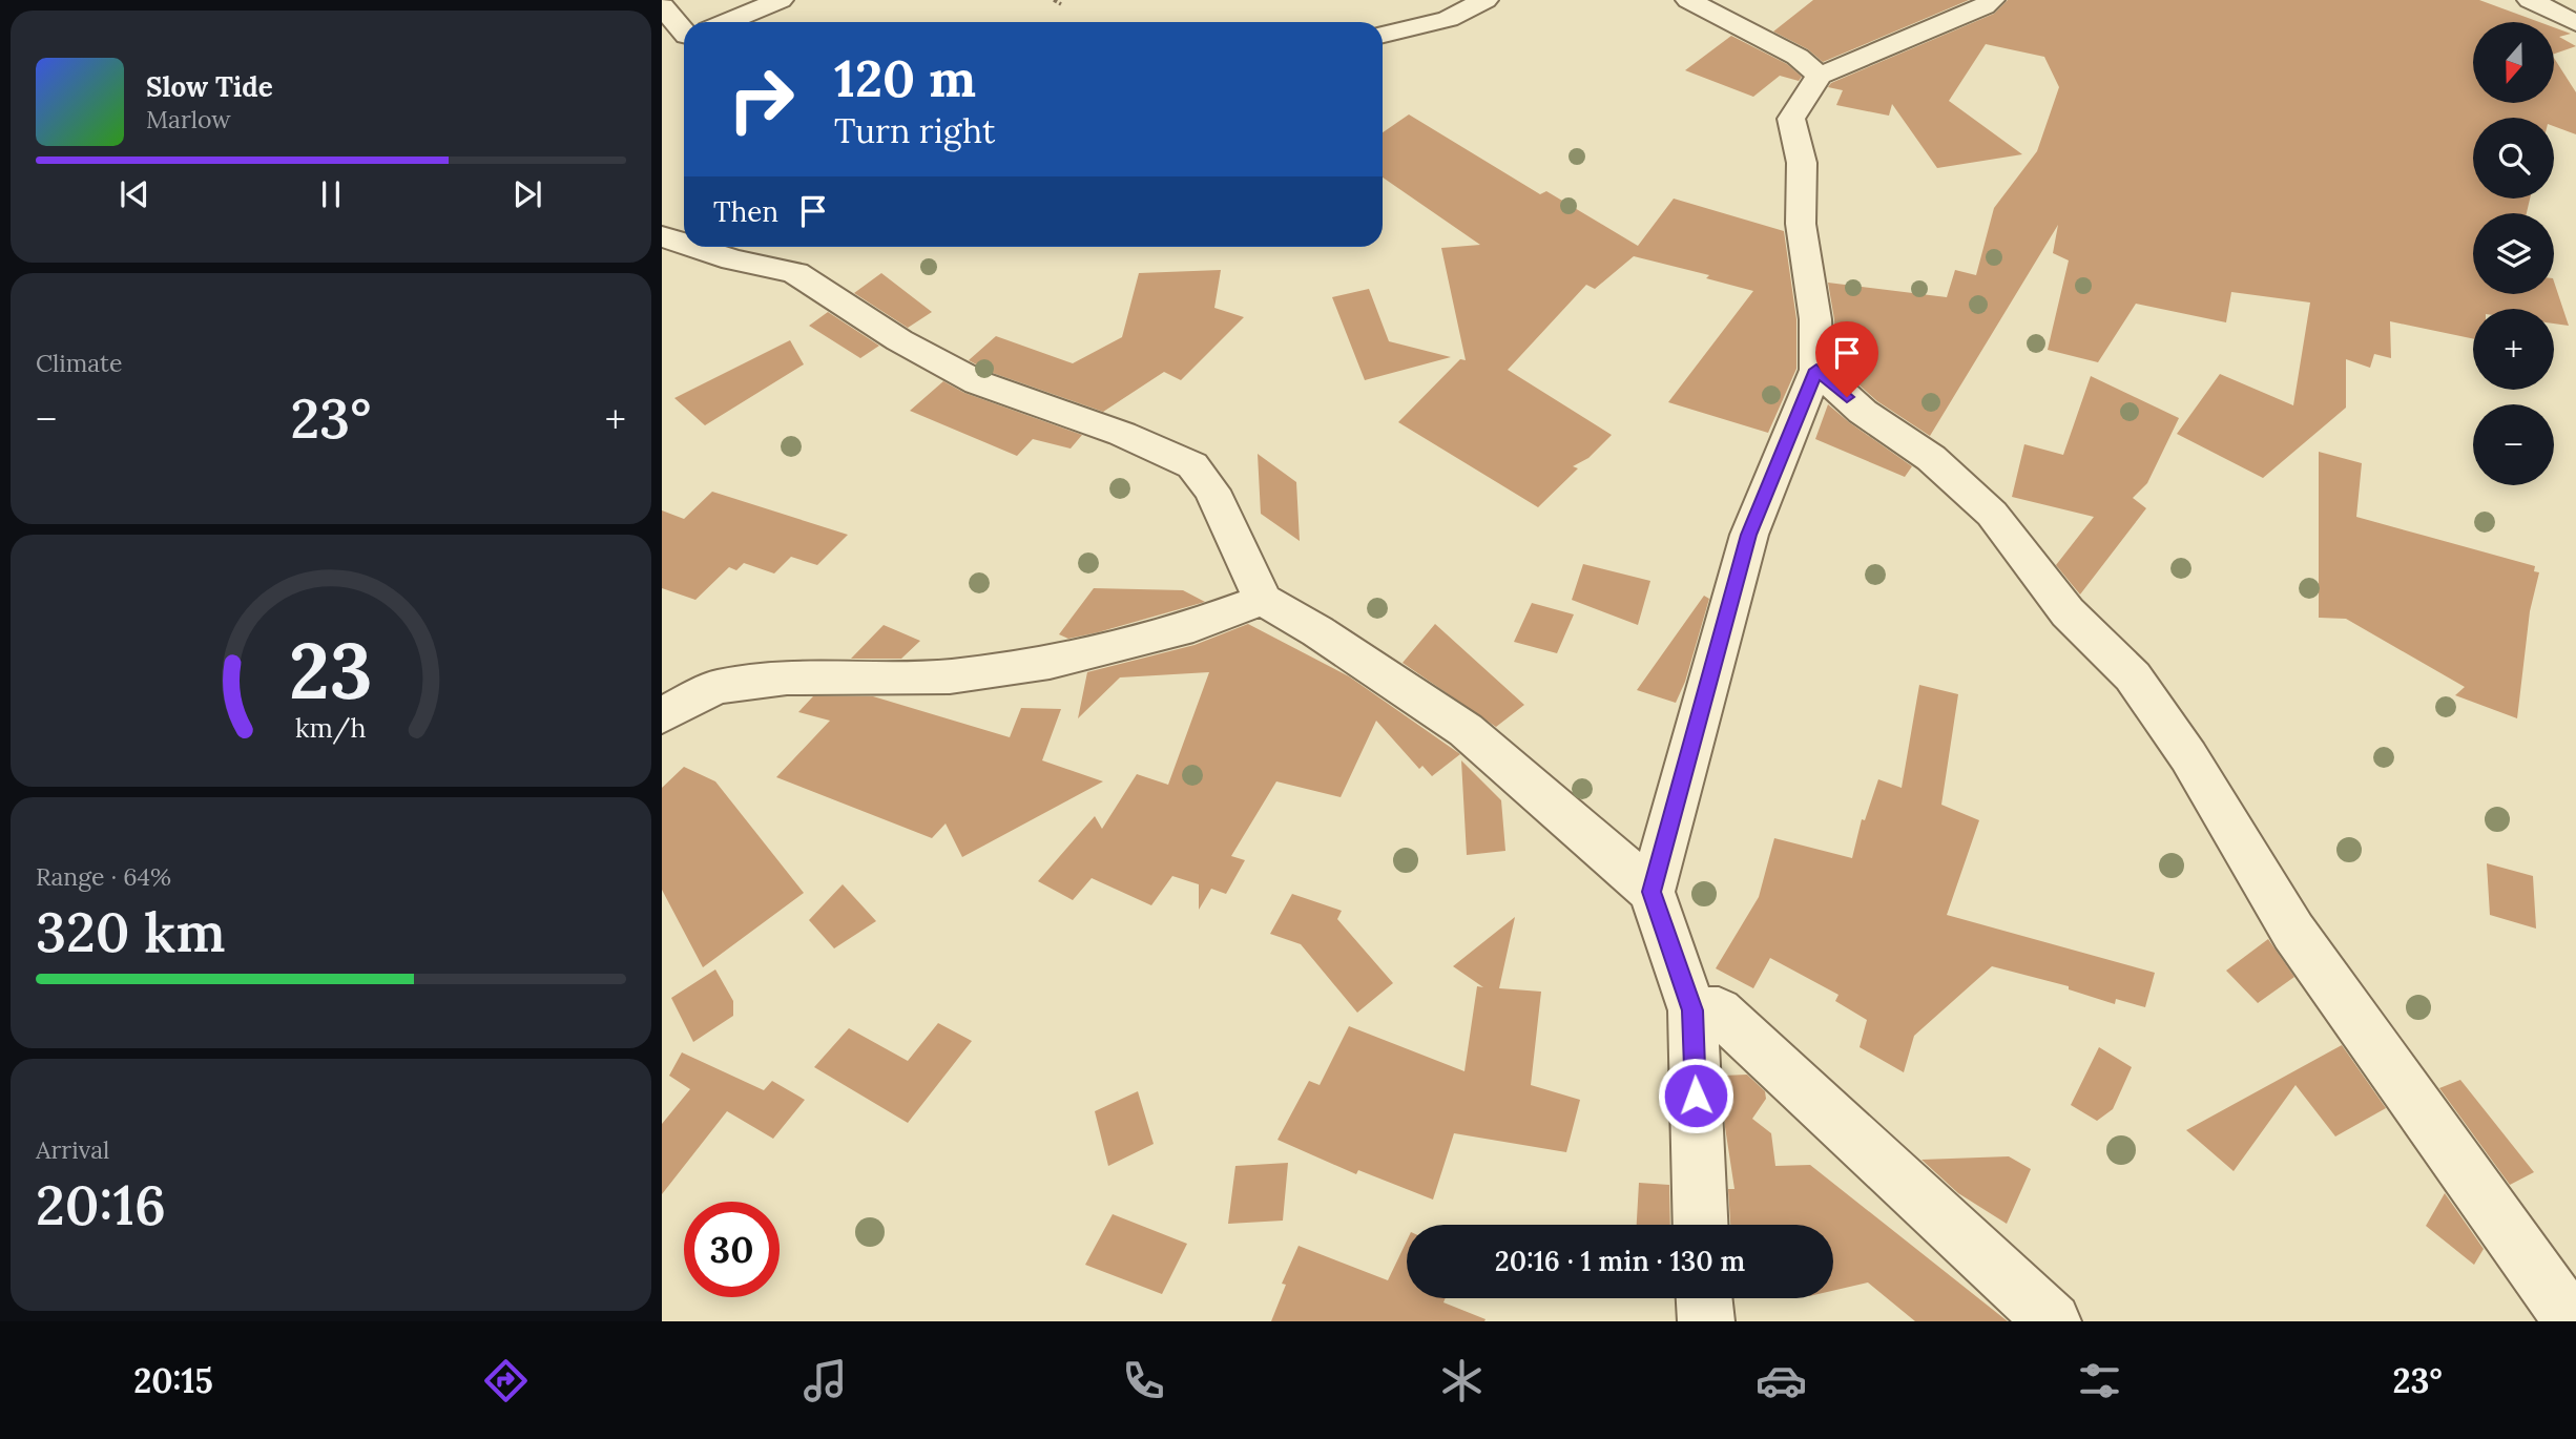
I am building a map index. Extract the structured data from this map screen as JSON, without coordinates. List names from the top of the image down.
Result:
{
  "north": "bottom",
  "page": {
    "map_buttons": ["+", "−"],
    "turn": ["120 m", "Turn right"],
    "song": ["Slow Tide", "Marlow"],
    "then": "Then",
    "tile": [
      "Climate",
      ["Range · 64%", "320 km"],
      ["Arrival", "20:16"]
    ],
    "heat": ["−", "23°", "+"],
    "limit": "30",
    "trip": "20:16 · 1 min · 130 m",
    "tabs": ["20:15", "23°"],
    "gauge": ["23", "km/h"]
  }
}
